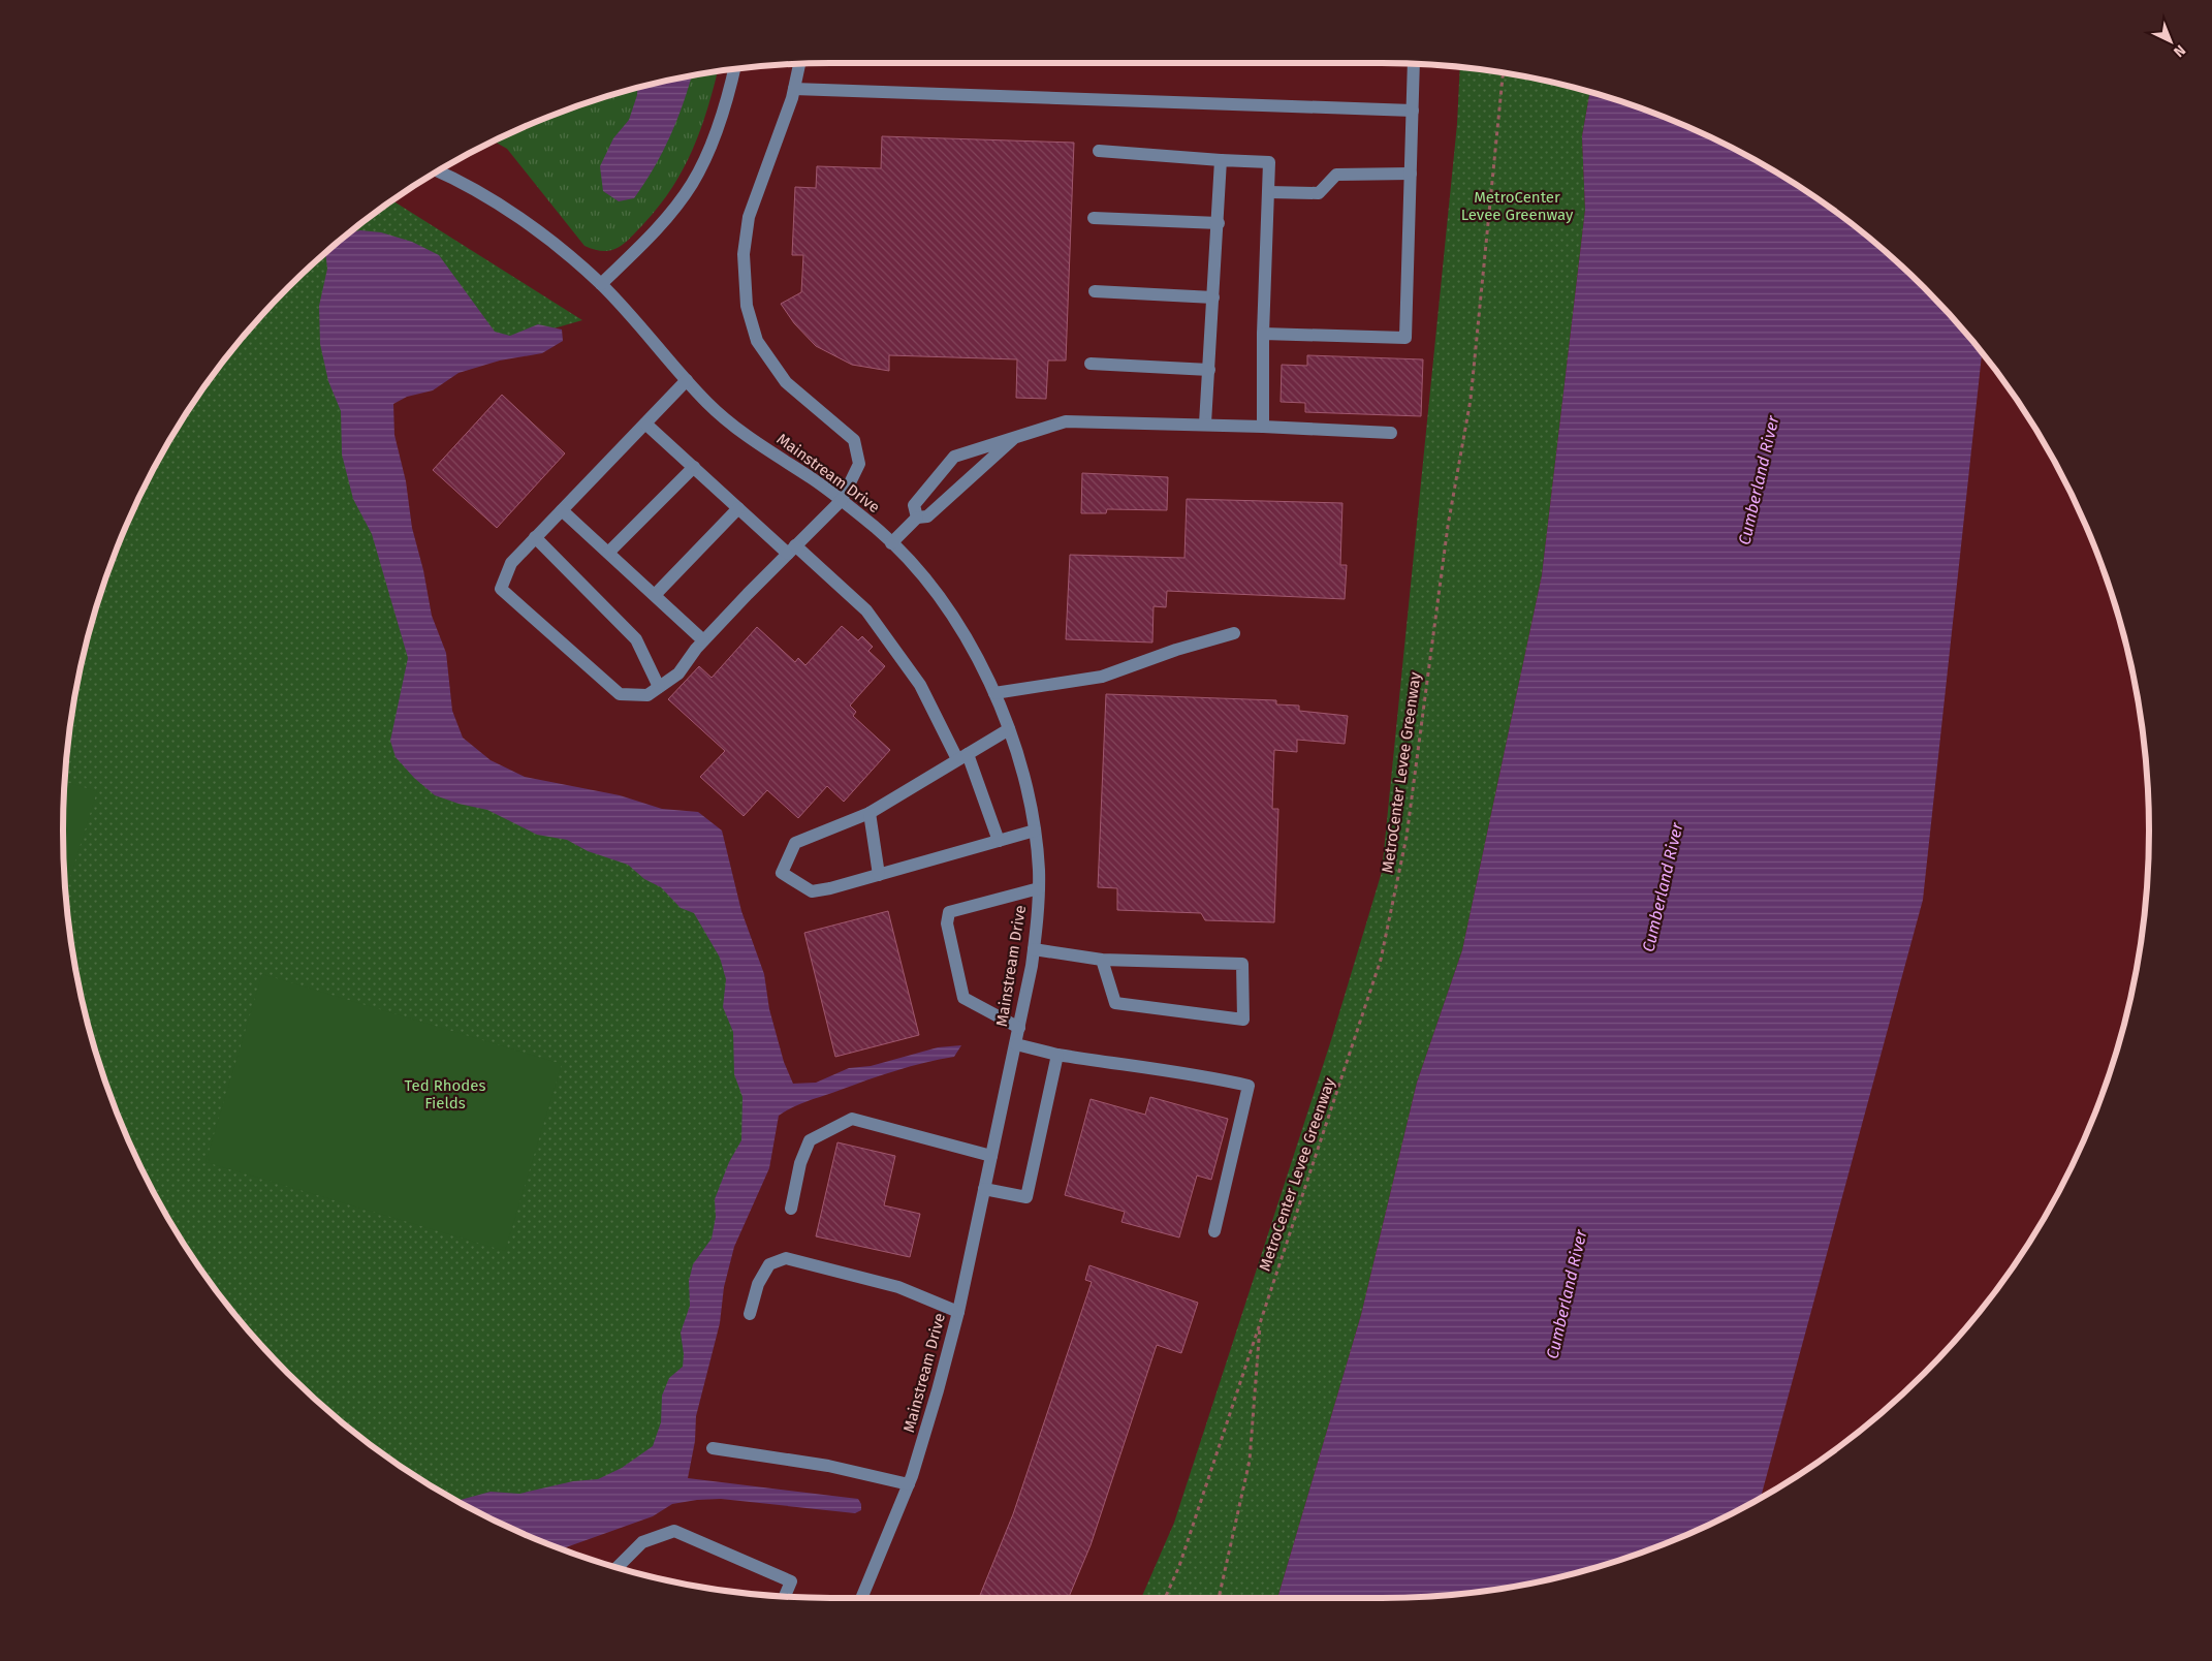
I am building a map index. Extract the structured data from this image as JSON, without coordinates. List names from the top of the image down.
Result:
{
  "streets": {
    "street": ["Mainstream Drive"],
    "path": ["MetroCenter Levee Greenway"]
  },
  "water": ["Cumberland River"],
  "parks": ["MetroCenter Levee Greenway", "Ted Rhodes Fields"],
  "north": "bottom right"
}
